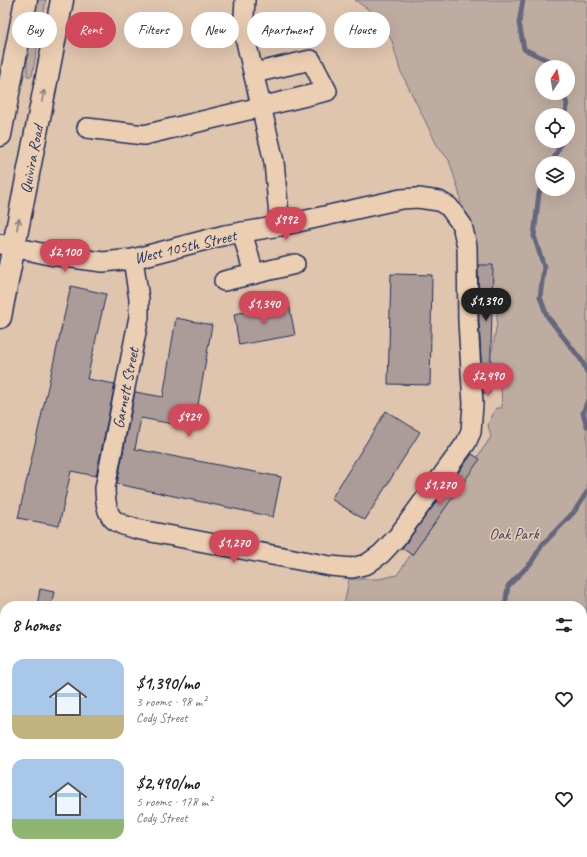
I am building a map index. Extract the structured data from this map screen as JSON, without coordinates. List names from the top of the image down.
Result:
{
  "streets": {
    "main road": ["Quivira Road"],
    "street": ["West 105th Street", "Garnett Street"]
  },
  "crossings": [
    ["Quivira Road", "West 105th Street"],
    ["West 105th Street", "Garnett Street"]
  ],
  "parks": ["Oak Park"],
  "north": "top",
  "page": {
    "chip": [
      "Buy",
      "Rent",
      "Filters",
      "New",
      "Apartment",
      "House"
    ],
    "price": [
      "$992",
      "$2,100",
      "$1,390",
      "$1,340",
      "$2,490",
      "$924",
      "$1,270",
      "$1,270"
    ],
    "heading": "8 homes",
    "list": [
      {
        "name": "$1,390/mo",
        "note": "3 rooms · 98 m² · Cody Street"
      },
      {
        "name": "$2,490/mo",
        "note": "5 rooms · 178 m² · Cody Street"
      }
    ]
  }
}
